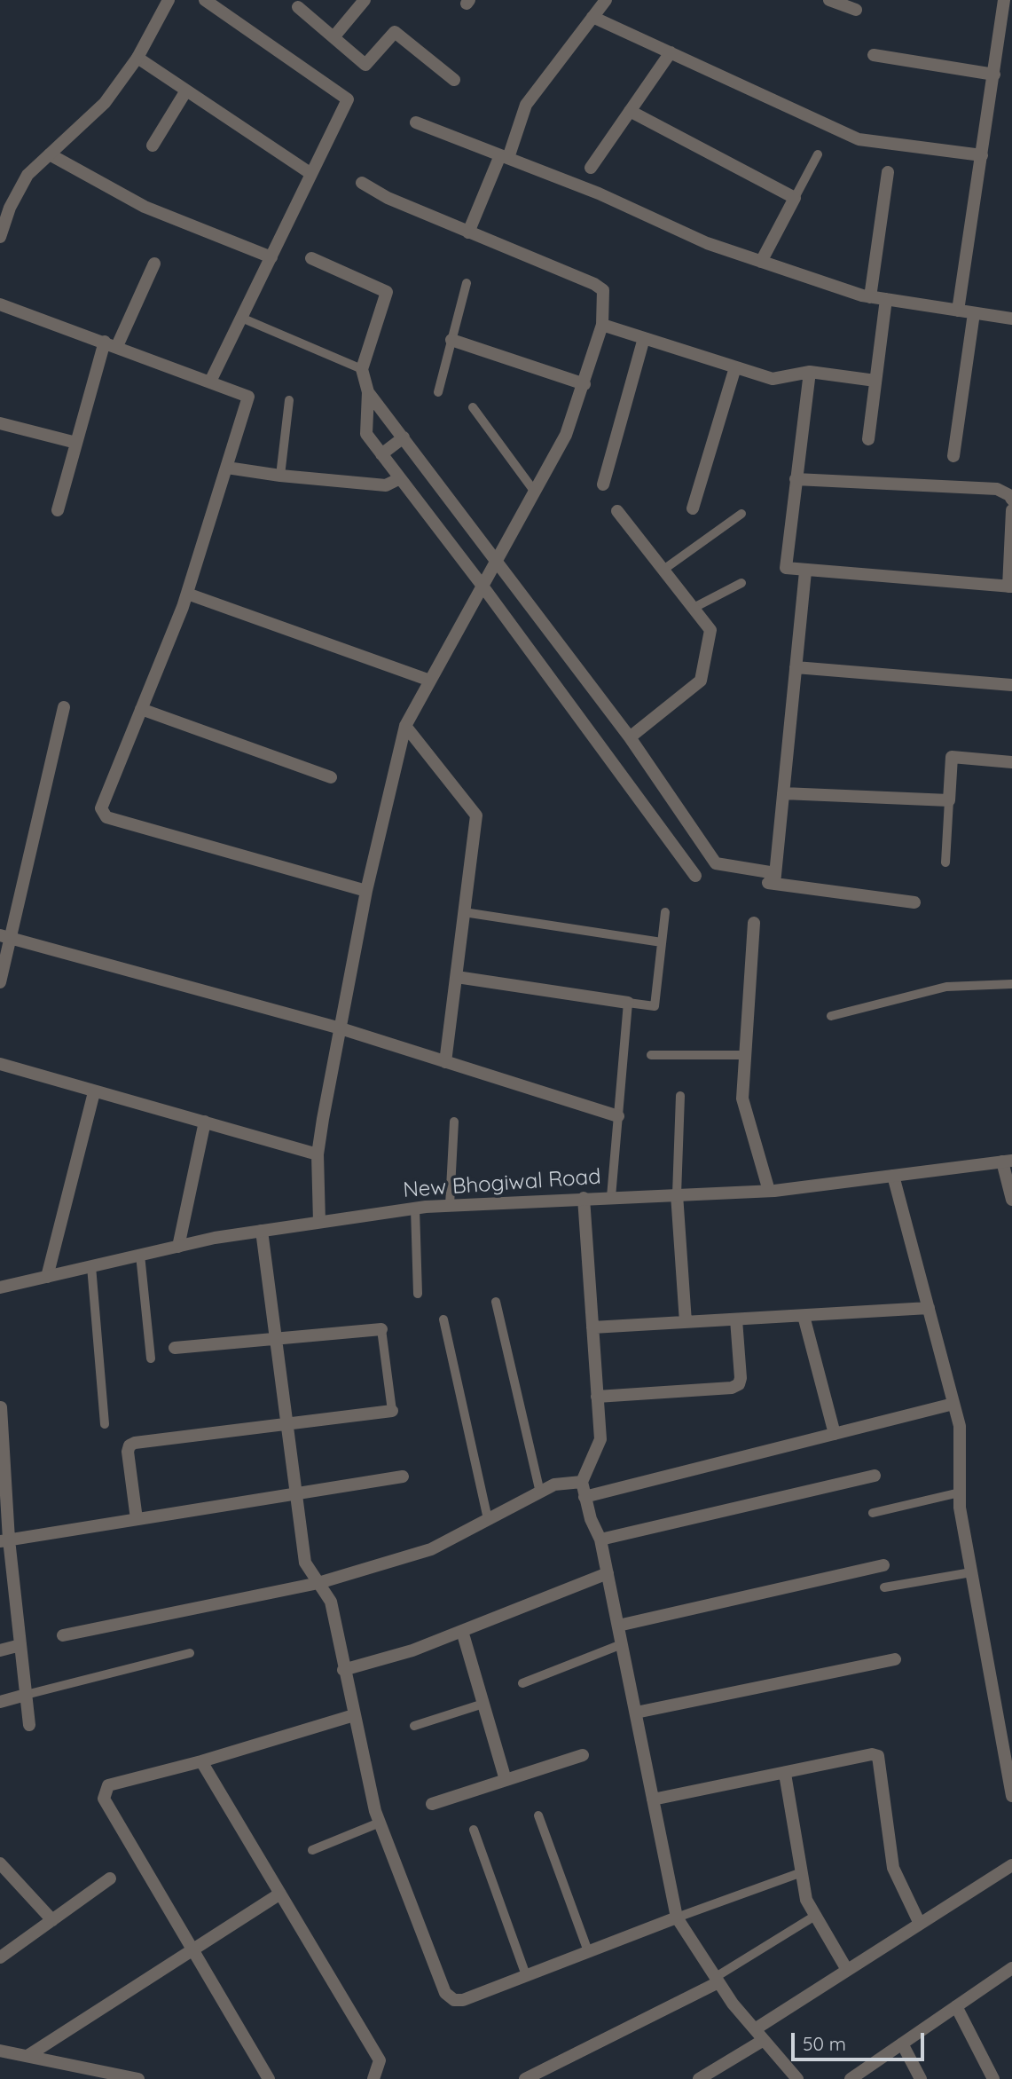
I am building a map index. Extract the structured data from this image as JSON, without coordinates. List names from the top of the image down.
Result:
{
  "streets": {
    "street": ["New Bhogiwal Road"]
  },
  "scale_bar": "50 m"
}
